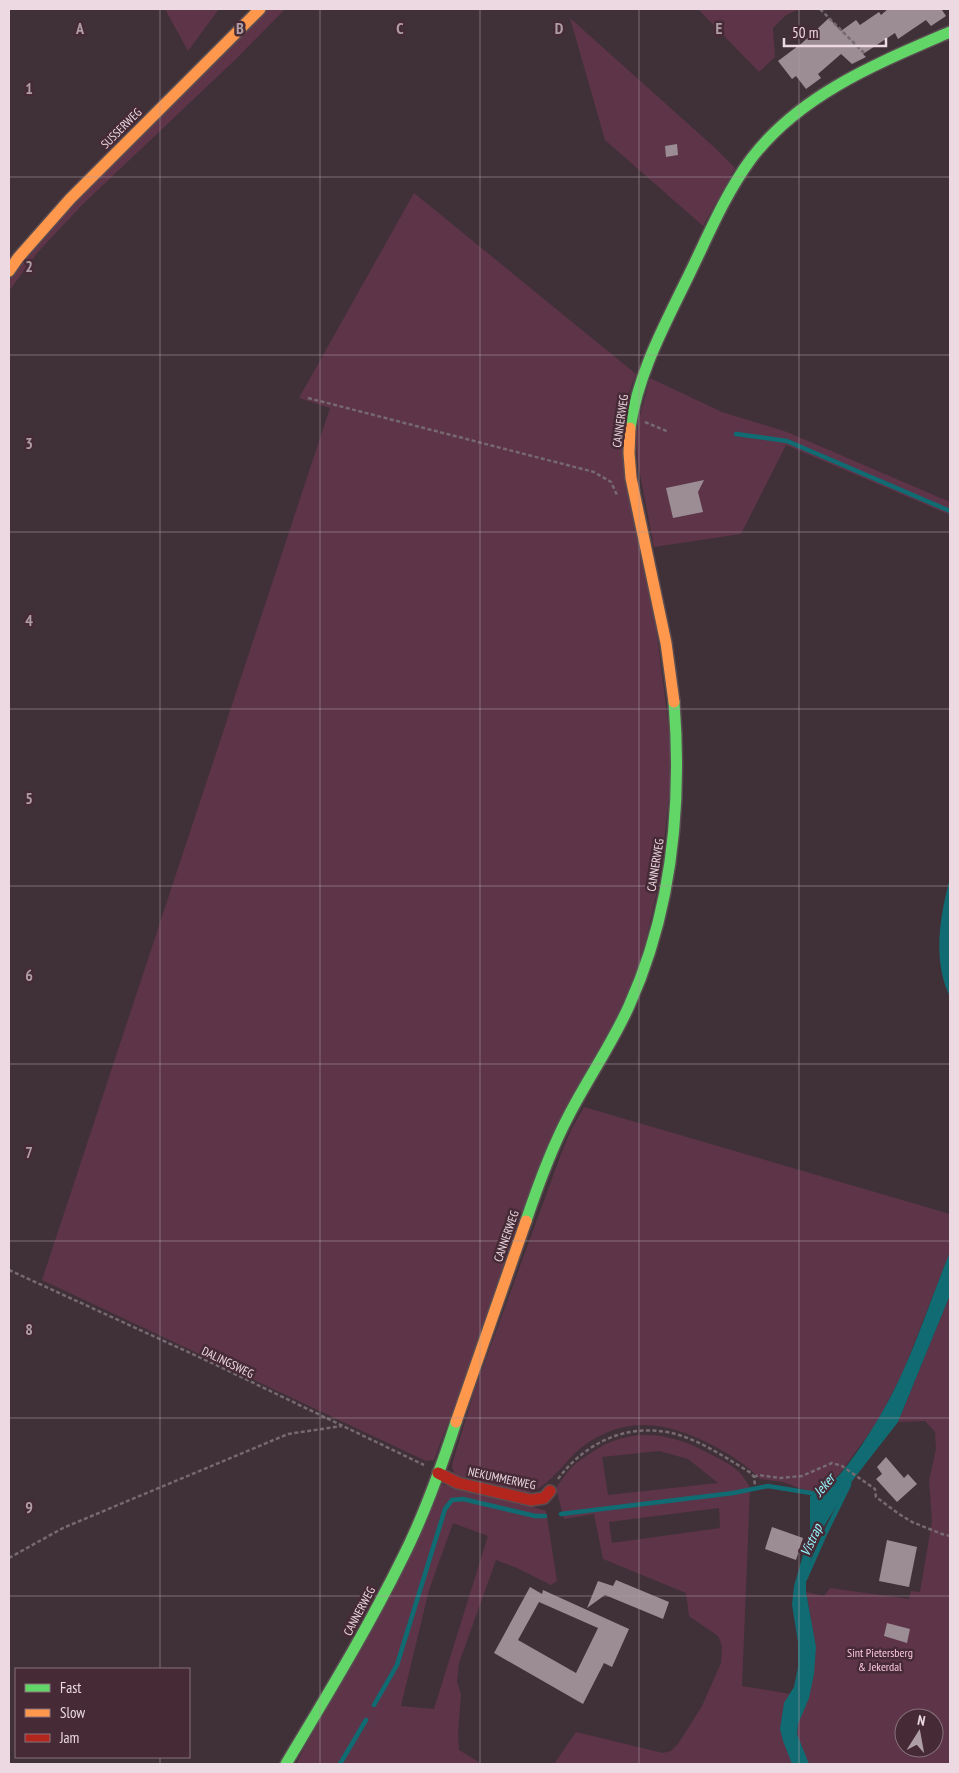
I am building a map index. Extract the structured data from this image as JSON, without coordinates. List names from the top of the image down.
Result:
{
  "streets": {
    "main road": ["SUSSERWEG", "CANNERWEG", "NEKUMMERWEG"],
    "path": ["DALINGSWEG"]
  },
  "crossings": [
    ["CANNERWEG", "DALINGSWEG"],
    ["CANNERWEG", "NEKUMMERWEG"],
    ["DALINGSWEG", "NEKUMMERWEG"]
  ],
  "water": ["Jeker", "Vistrap"],
  "parks": ["Sint Pietersberg & Jekerdal"],
  "legend": ["Fast", "Slow", "Jam"],
  "scale_bar": "50 m",
  "north": "top",
  "grid": {
    "columns": [
      "A",
      "B",
      "C",
      "D",
      "E"
    ],
    "rows": [
      "1",
      "2",
      "3",
      "4",
      "5",
      "6",
      "7",
      "8",
      "9"
    ]
  }
}
